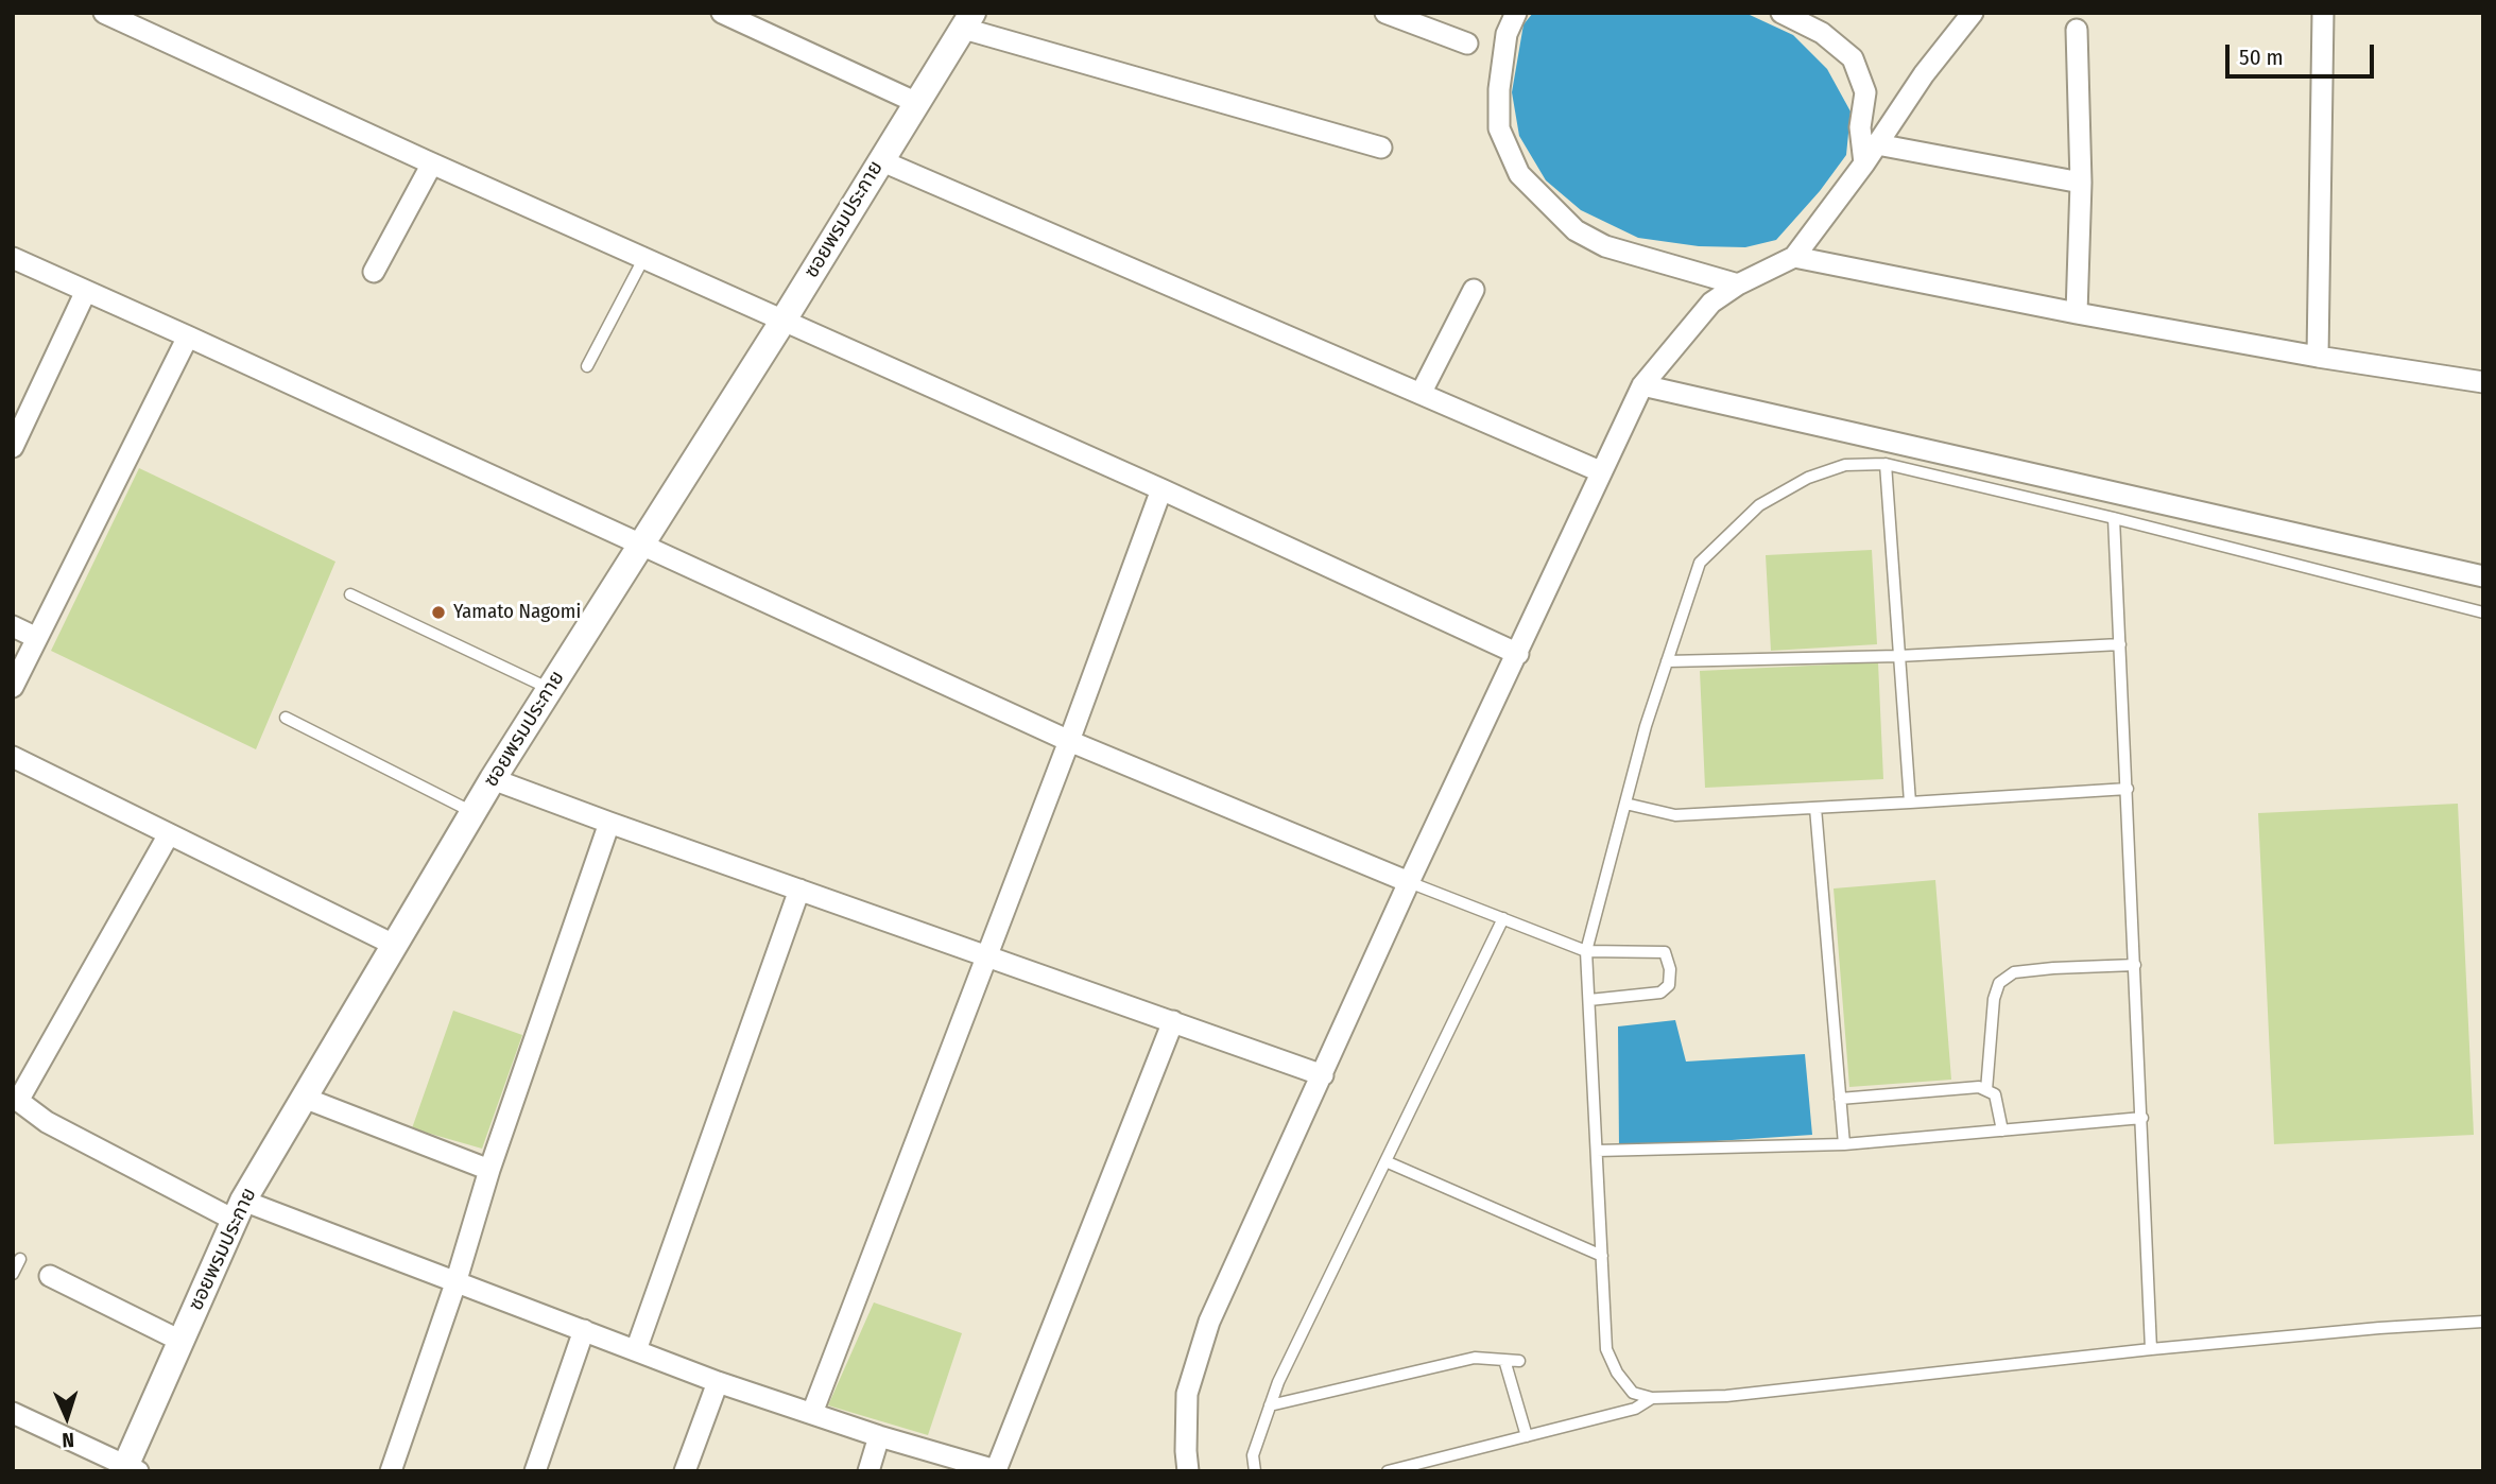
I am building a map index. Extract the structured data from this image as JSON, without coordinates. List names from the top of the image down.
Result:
{
  "streets": {
    "street": ["ซอยพรมประกาย"]
  },
  "places": ["Yamato Nagomi"],
  "scale_bar": "50 m",
  "north": "bottom"
}
